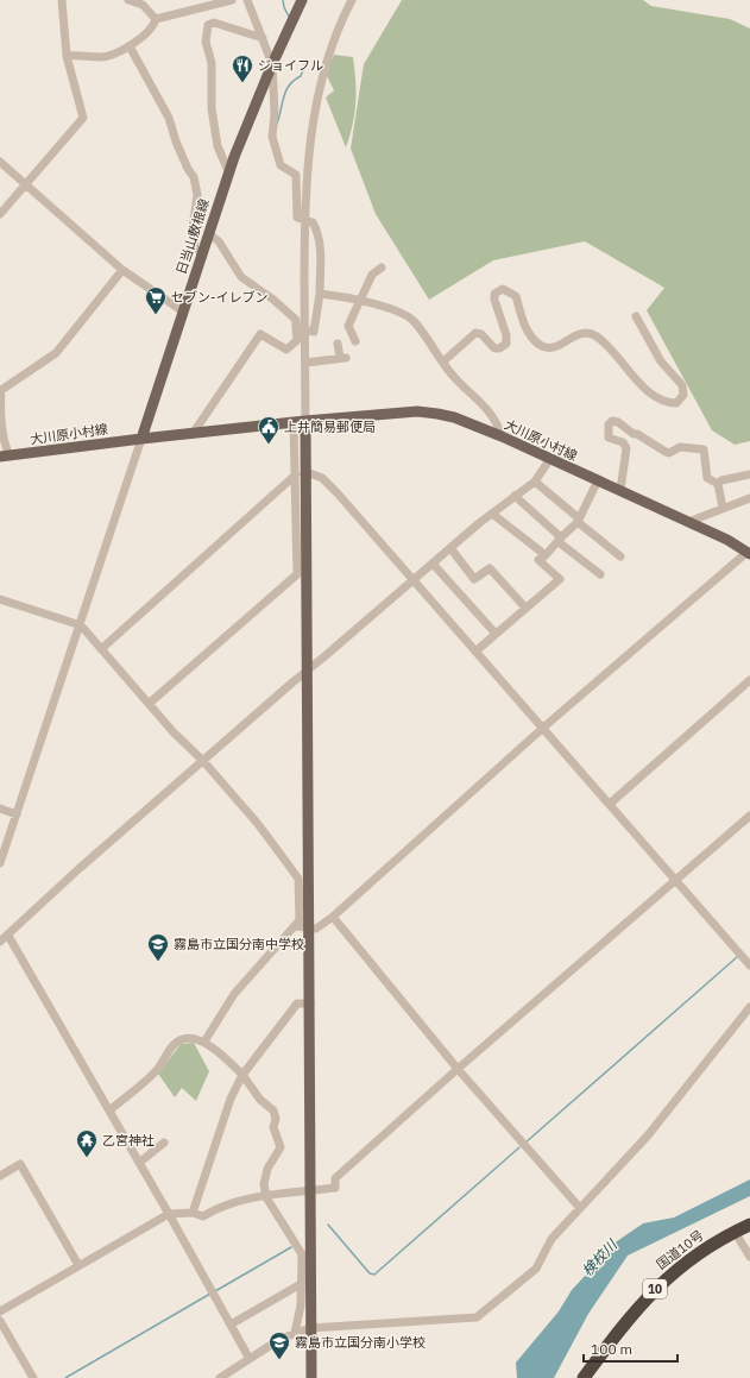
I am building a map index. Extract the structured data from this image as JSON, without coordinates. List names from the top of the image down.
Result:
{
  "streets": {
    "highway": ["国道10号", "10"],
    "main road": ["日当山敷根線", "大川原小村線"]
  },
  "crossings": [
    ["日当山敷根線", "大川原小村線"]
  ],
  "water": ["検校川"],
  "places": {
    "restaurant": ["ジョイフル"],
    "supermarket": ["セブン-イレブン"],
    "public building": ["上井簡易郵便局"],
    "school or university": ["霧島市立国分南中学校", "霧島市立国分南小学校"],
    "temple": ["乙宮神社"]
  },
  "scale_bar": "100 m"
}
